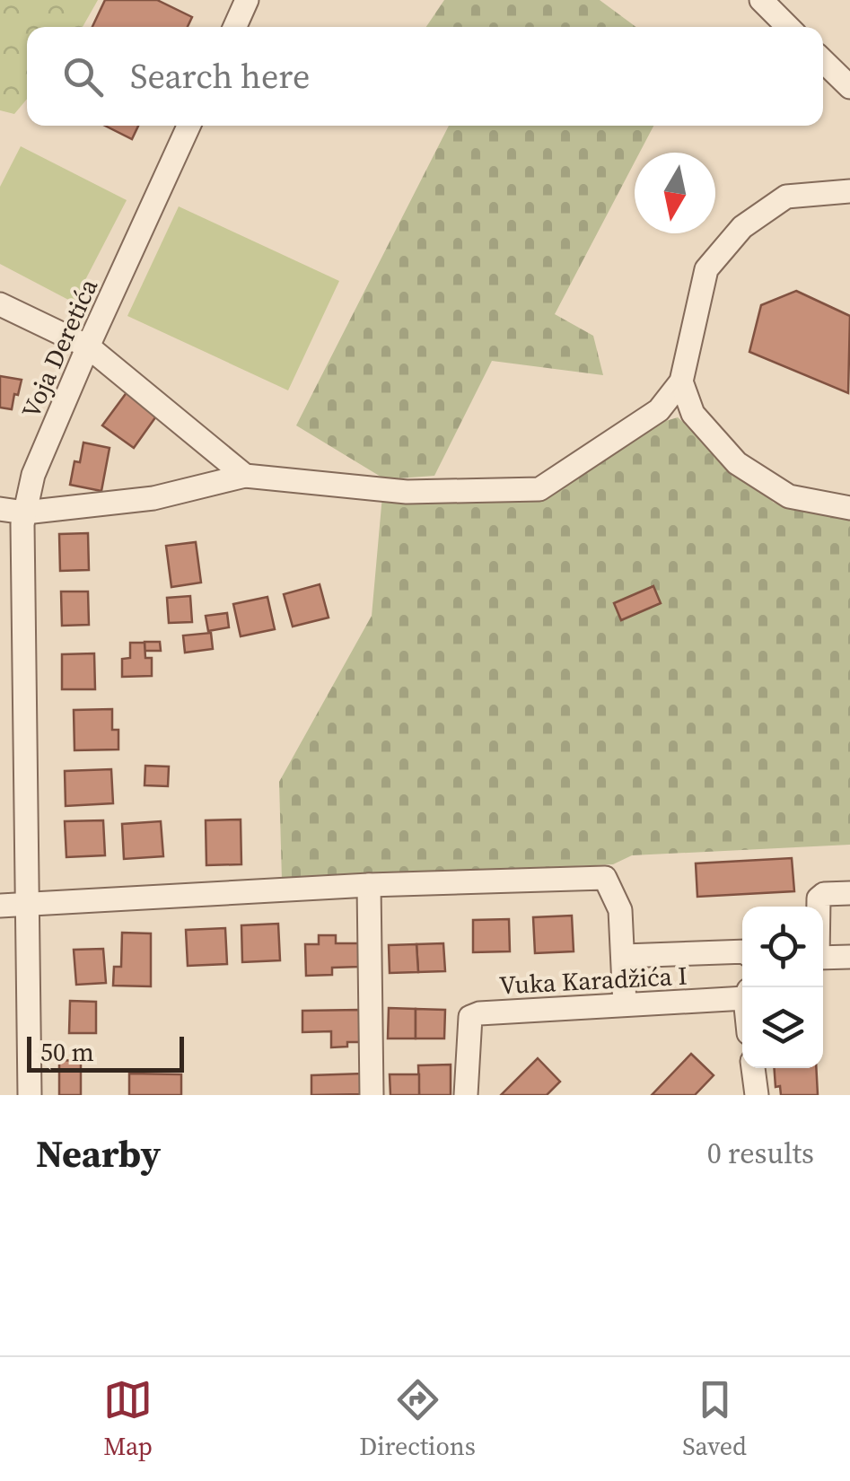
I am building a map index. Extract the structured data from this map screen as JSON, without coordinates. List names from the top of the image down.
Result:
{
  "streets": {
    "street": ["Voja Deretića", "Vuka Karadžića I"]
  },
  "scale_bar": "50 m",
  "north": "bottom",
  "page": {
    "search": "Search here",
    "scale": "50 m",
    "heading": ["Nearby", "0 results"],
    "nav": ["Map", "Directions", "Saved"]
  }
}
